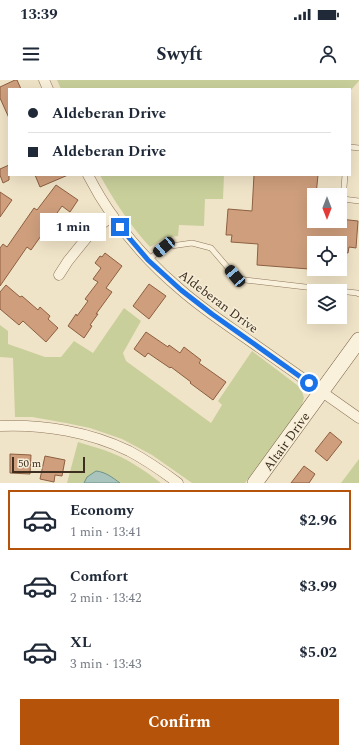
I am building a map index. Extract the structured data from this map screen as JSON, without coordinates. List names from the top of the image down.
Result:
{
  "streets": {
    "street": ["Aldeberan Drive", "Altair Drive"]
  },
  "crossings": [
    ["Aldeberan Drive", "Altair Drive"]
  ],
  "scale_bar": "50 m",
  "north": "bottom",
  "page": {
    "status": "13:39",
    "header": "Swyft",
    "banner": ["Aldeberan Drive", "Aldeberan Drive"],
    "bubble": "1 min",
    "scale": "50 m",
    "list": [
      {
        "name": "Economy",
        "note": "1 min · 13:41",
        "value": "$2.96"
      },
      {
        "name": "Comfort",
        "note": "2 min · 13:42",
        "value": "$3.99"
      },
      {
        "name": "XL",
        "note": "3 min · 13:43",
        "value": "$5.02"
      }
    ],
    "buttons": "Confirm"
  }
}
